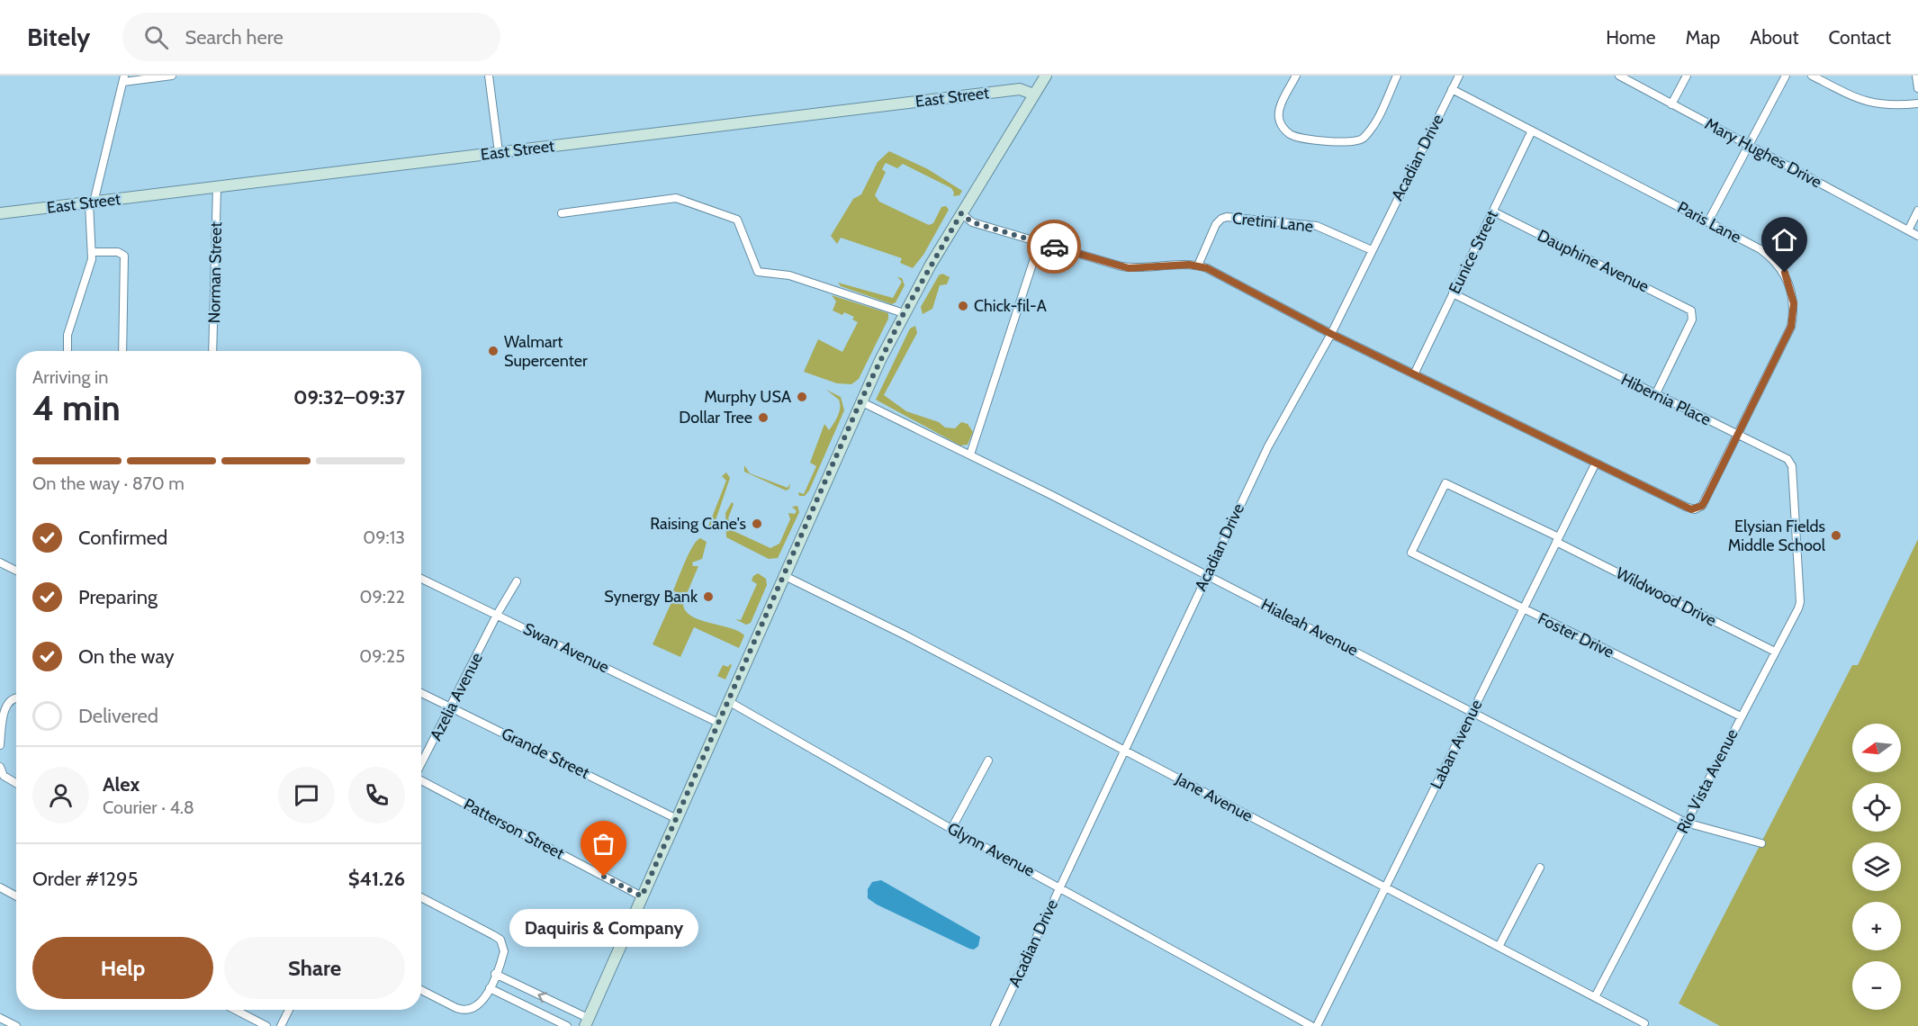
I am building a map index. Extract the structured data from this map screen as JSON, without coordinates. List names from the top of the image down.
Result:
{
  "streets": {
    "main road": ["East Street"],
    "street": [
      "Mary Hughes Drive",
      "Acadian Drive",
      "Cretini Lane",
      "Paris Lane",
      "Eunice Street",
      "Dauphine Avenue",
      "Norman Street",
      "Hibernia Place",
      "Wildwood Drive",
      "Hialeah Avenue",
      "Foster Drive",
      "Swan Avenue",
      "Azelia Avenue",
      "Laban Avenue",
      "Grande Street",
      "Rio Vista Avenue",
      "Jane Avenue",
      "Patterson Street",
      "Glynn Avenue"
    ]
  },
  "crossings": [
    ["East Street", "Norman Street"],
    ["Acadian Drive", "Cretini Lane"],
    ["Acadian Drive", "Paris Lane"],
    ["Acadian Drive", "Hialeah Avenue"],
    ["Acadian Drive", "Jane Avenue"],
    ["Acadian Drive", "Glynn Avenue"],
    ["Paris Lane", "Eunice Street"],
    ["Paris Lane", "Hibernia Place"],
    ["Paris Lane", "Laban Avenue"],
    ["Eunice Street", "Dauphine Avenue"],
    ["Eunice Street", "Hibernia Place"],
    ["Dauphine Avenue", "Hibernia Place"],
    ["Hibernia Place", "Rio Vista Avenue"],
    ["Wildwood Drive", "Foster Drive"],
    ["Wildwood Drive", "Laban Avenue"],
    ["Wildwood Drive", "Rio Vista Avenue"],
    ["Hialeah Avenue", "Laban Avenue"],
    ["Hialeah Avenue", "Rio Vista Avenue"],
    ["Foster Drive", "Laban Avenue"],
    ["Foster Drive", "Rio Vista Avenue"],
    ["Swan Avenue", "Azelia Avenue"],
    ["Azelia Avenue", "Grande Street"],
    ["Laban Avenue", "Jane Avenue"],
    ["Rio Vista Avenue", "Jane Avenue"]
  ],
  "places": [
    "Chick-fil-A",
    "Walmart Supercenter",
    "Murphy USA",
    "Dollar Tree",
    "Raising Cane's",
    "Elysian Fields Middle School",
    "Synergy Bank",
    "Daquiris & Company"
  ],
  "north": "left",
  "page": {
    "header": "Bitely",
    "search": "Search here",
    "nav": [
      "Home",
      "Map",
      "About",
      "Contact"
    ],
    "heading": ["4 min", "Arriving in", "09:32–09:37"],
    "panel": [
      "Alex",
      "Courier · 4.8",
      "Order #1295",
      "$41.26"
    ],
    "bar": "On the way · 870 m",
    "list": [
      ["Confirmed", "09:13"],
      ["Preparing", "09:22"],
      ["On the way", "09:25"],
      "Delivered"
    ],
    "map_buttons": ["+", "−"],
    "bubble": "Daquiris & Company",
    "buttons": ["Help", "Share"]
  }
}
